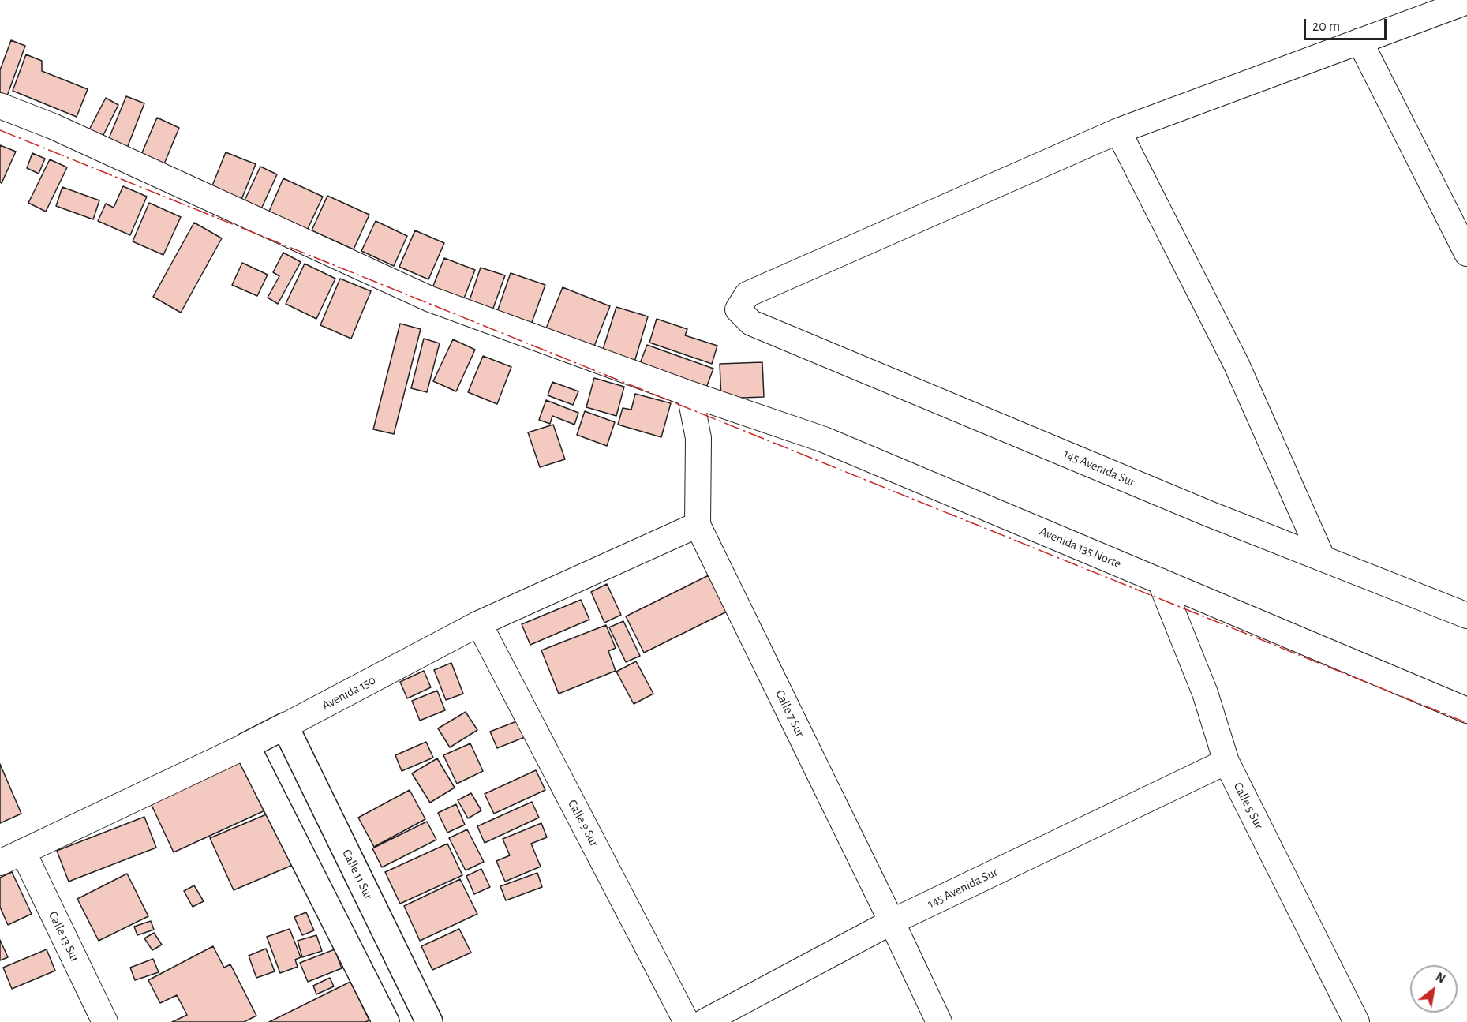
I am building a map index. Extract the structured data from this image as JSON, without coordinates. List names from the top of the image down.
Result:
{
  "streets": {
    "street": [
      "145 Avenida Sur",
      "Avenida 135 Norte",
      "Avenida 150",
      "Calle 7 Sur",
      "Calle 5 Sur",
      "Calle 9 Sur",
      "Calle 11 Sur",
      "Calle 13 Sur"
    ]
  },
  "crossings": [
    ["145 Avenida Sur", "Calle 7 Sur"],
    ["145 Avenida Sur", "Calle 5 Sur"],
    ["Avenida 135 Norte", "Calle 7 Sur"],
    ["Avenida 135 Norte", "Calle 5 Sur"],
    ["Avenida 150", "Calle 7 Sur"],
    ["Avenida 150", "Calle 9 Sur"],
    ["Avenida 150", "Calle 11 Sur"],
    ["Avenida 150", "Calle 13 Sur"]
  ],
  "scale_bar": "20 m",
  "north": "top right"
}
